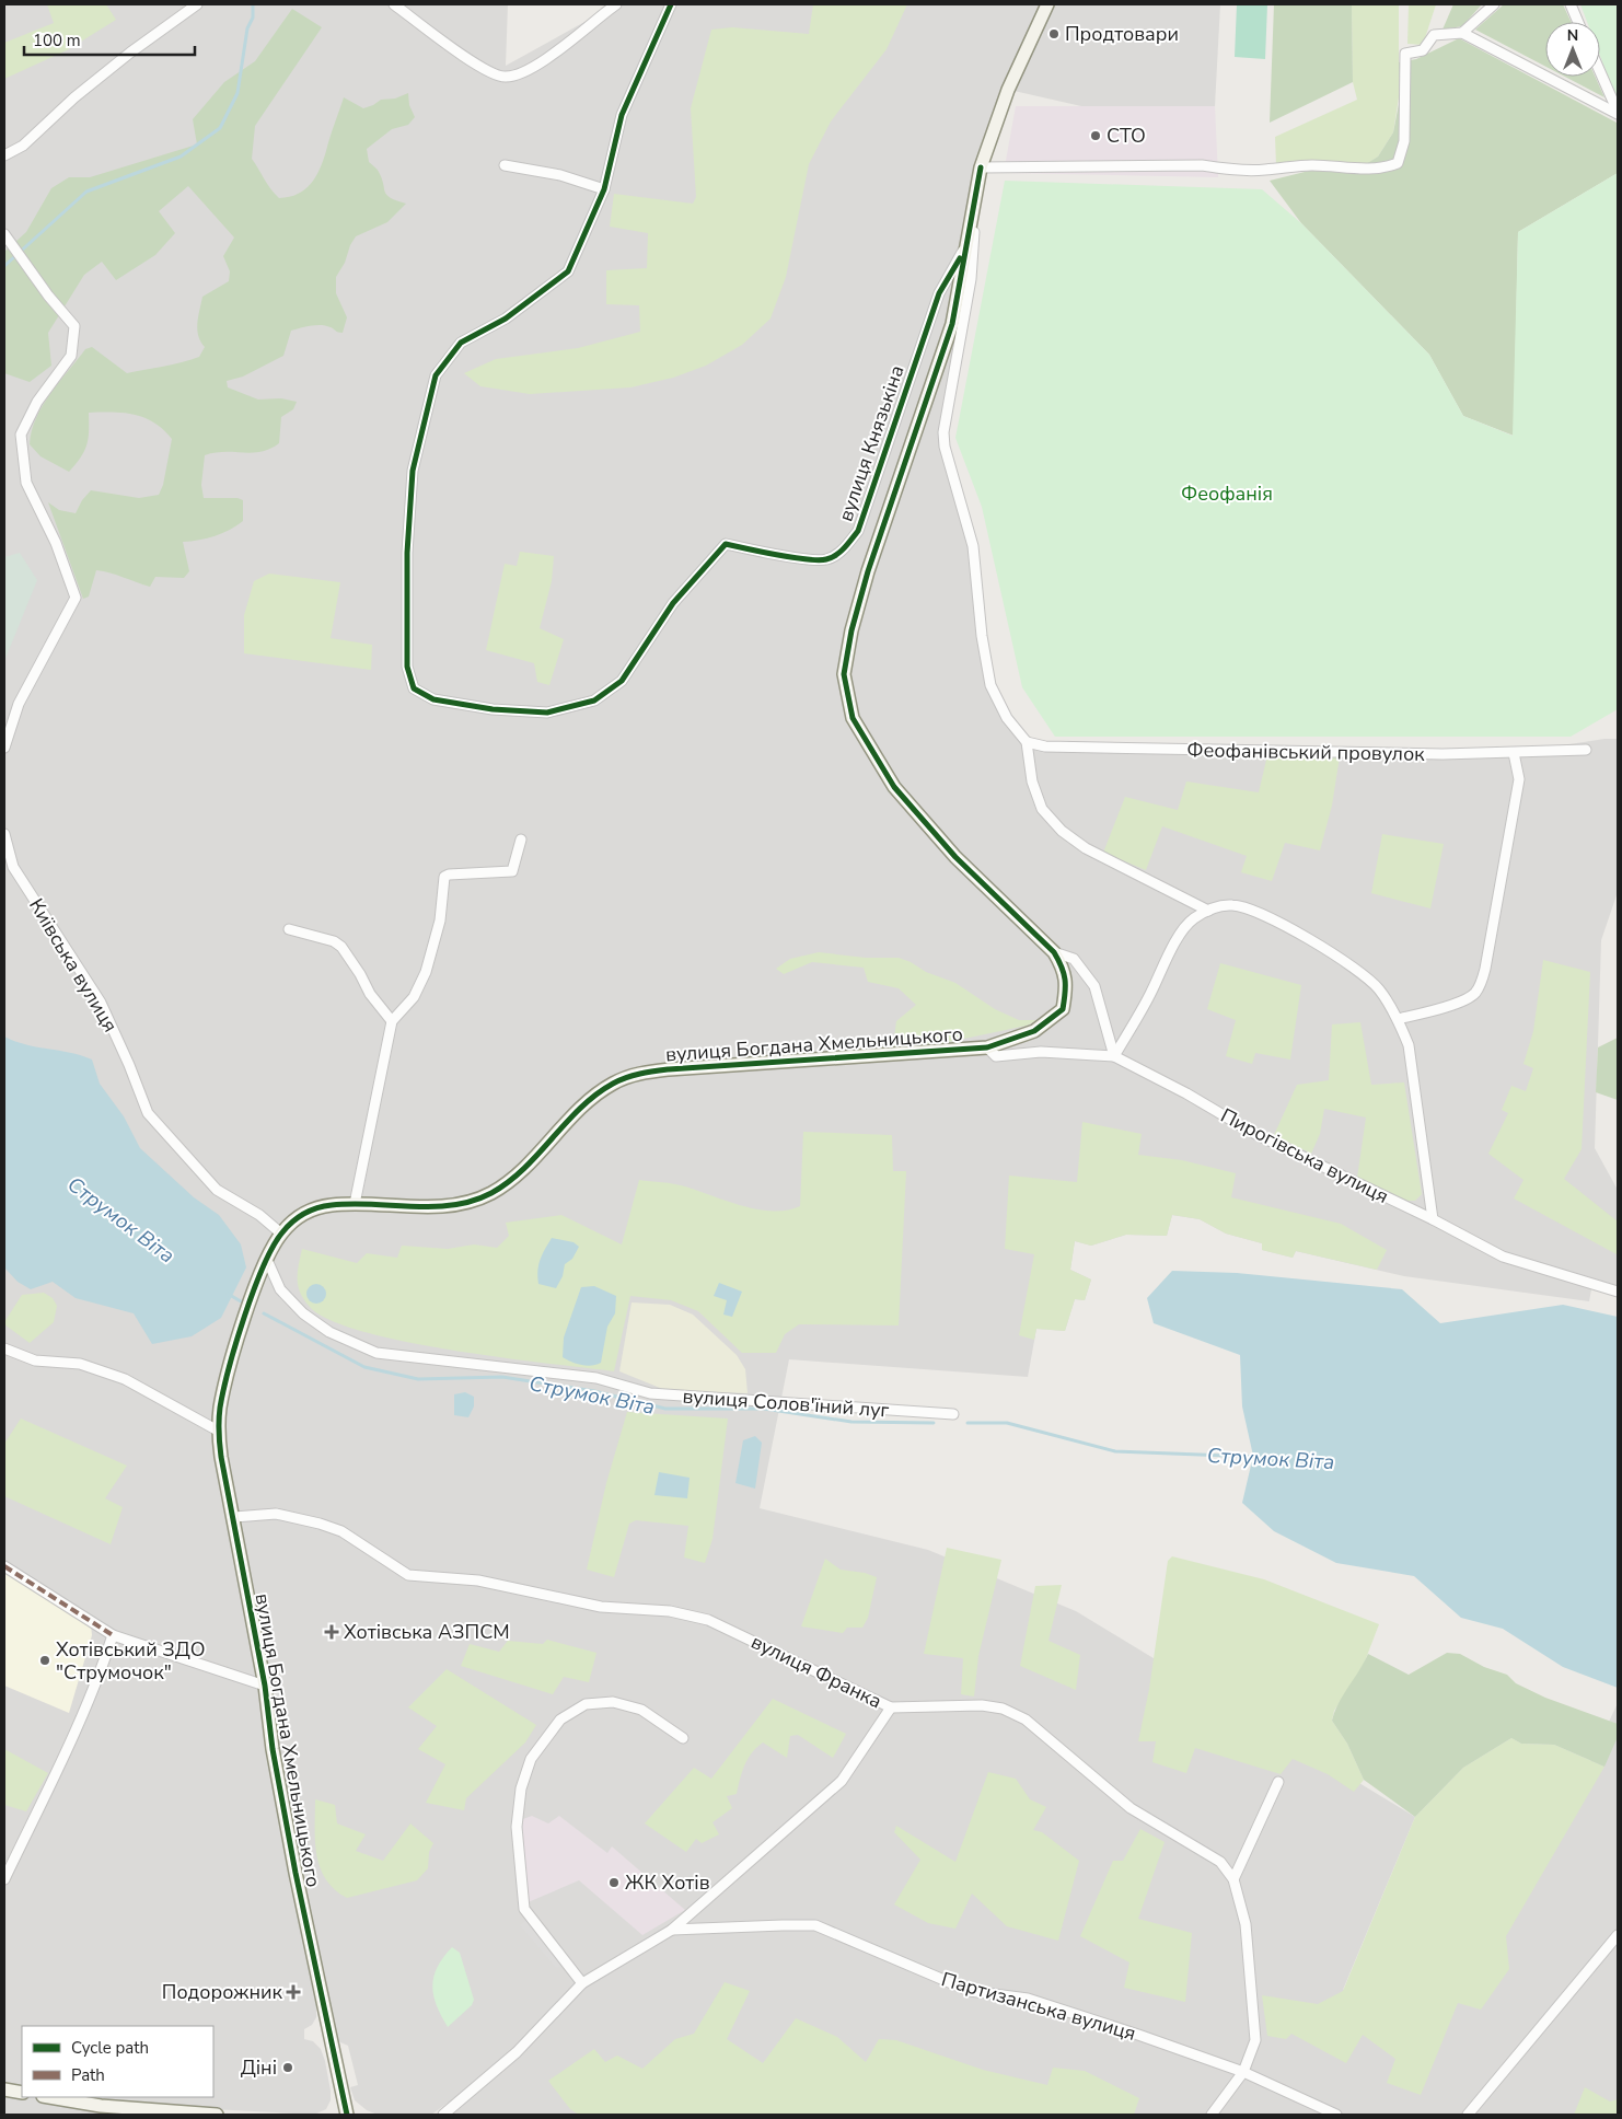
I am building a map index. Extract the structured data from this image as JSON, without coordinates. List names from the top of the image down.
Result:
{
  "streets": {
    "street": [
      "вулиця Князькіна",
      "Феофанівський провулок",
      "Київська вулиця",
      "вулиця Богдана Хмельницького",
      "Пирогівська вулиця",
      "вулиця Солов'їний луг",
      "вулиця Франка",
      "Партизанська вулиця"
    ]
  },
  "crossings": [
    ["вулиця Князькіна", "вулиця Богдана Хмельницького"],
    ["Київська вулиця", "вулиця Богдана Хмельницького"],
    ["вулиця Богдана Хмельницького", "вулиця Солов'їний луг"],
    ["вулиця Богдана Хмельницького", "вулиця Франка"],
    ["вулиця Франка", "Партизанська вулиця"]
  ],
  "water": ["Струмок Віта"],
  "parks": ["Феофанія"],
  "places": {
    "other": [
      "Продтовари",
      "СТО",
      "Хотівський ЗДО \"Струмочок\"",
      "ЖК Хотів",
      "Діні"
    ],
    "health": ["Хотівська АЗПСМ", "Подорожник"]
  },
  "legend": ["Cycle path", "Path"],
  "scale_bar": "100 m",
  "north": "top"
}
